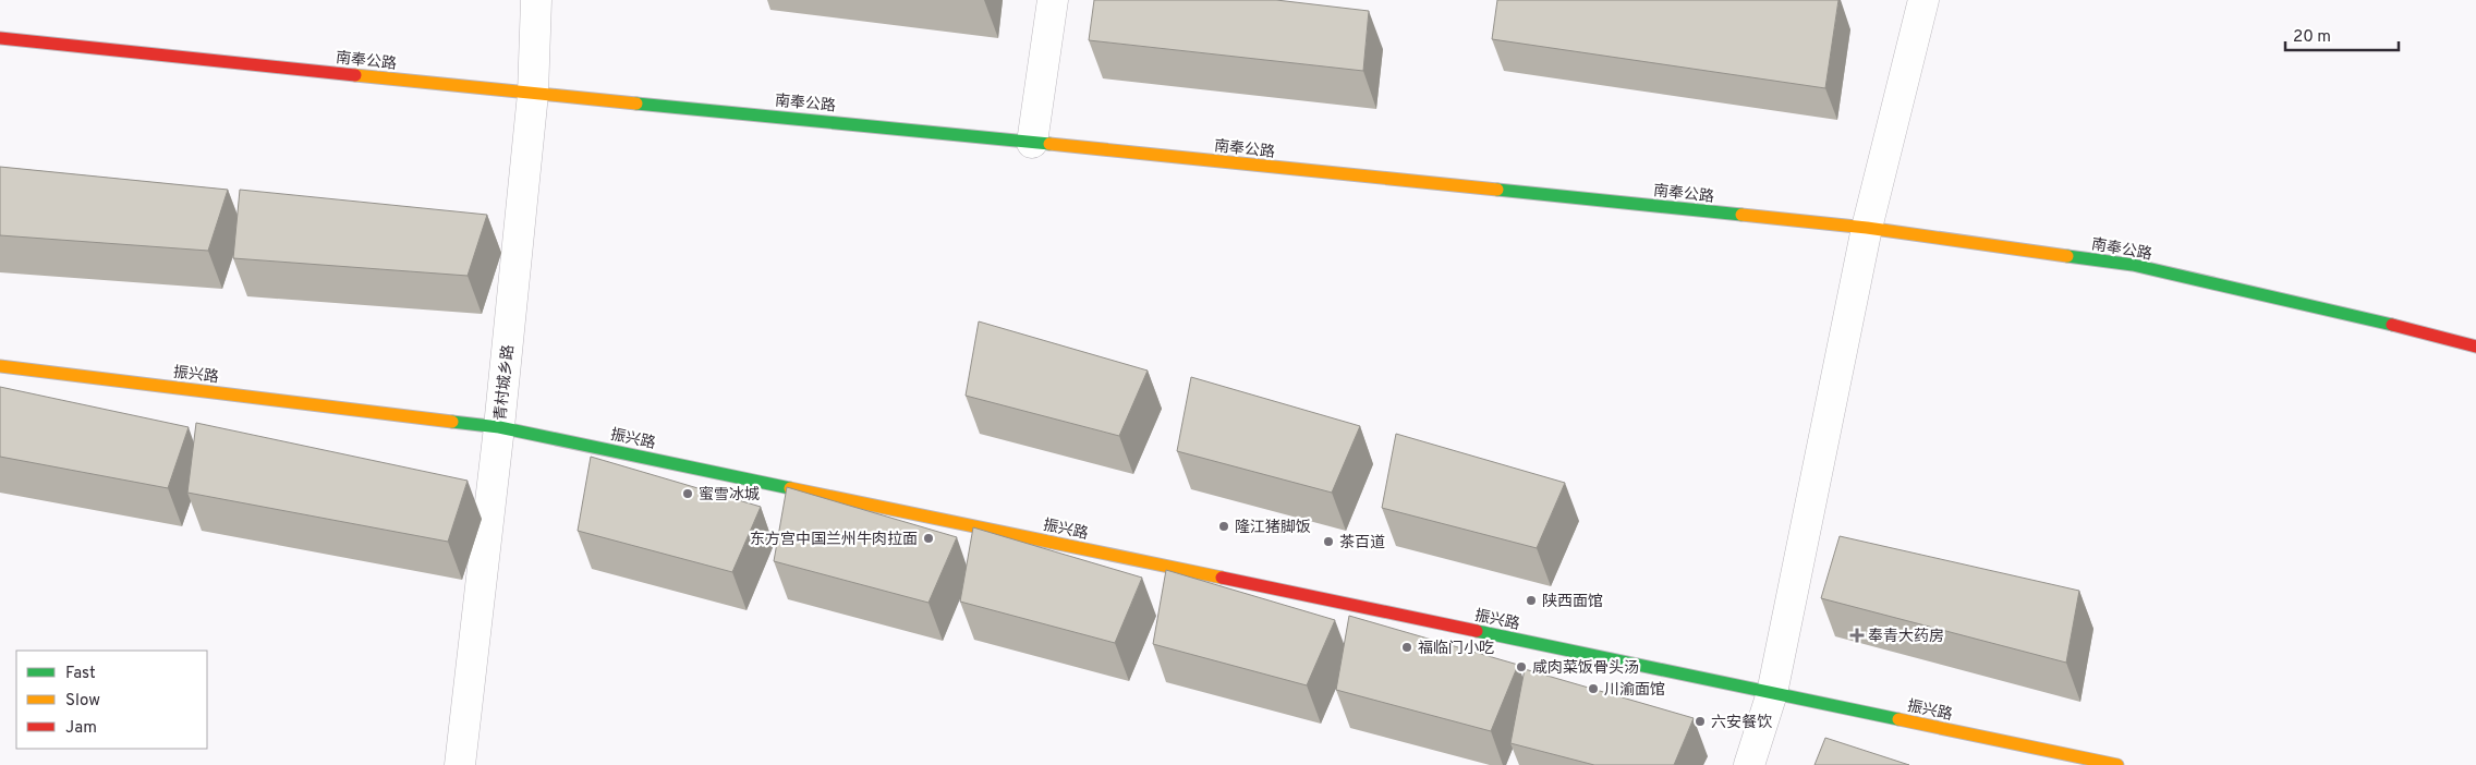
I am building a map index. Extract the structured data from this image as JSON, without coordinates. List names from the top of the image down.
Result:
{
  "streets": {
    "main road": ["南奉公路", "振兴路"],
    "street": ["青村城乡路"]
  },
  "crossings": [
    ["南奉公路", "青村城乡路"],
    ["振兴路", "青村城乡路"]
  ],
  "places": {
    "other": [
      "蜜雪冰城",
      "隆江猪脚饭",
      "东方宫中国兰州牛肉拉面",
      "茶百道",
      "陕西面馆",
      "福临门小吃",
      "咸肉菜饭骨头汤",
      "川渝面馆",
      "六安餐饮"
    ],
    "health": ["奉青大药房"]
  },
  "legend": ["Fast", "Slow", "Jam"],
  "scale_bar": "20 m"
}
